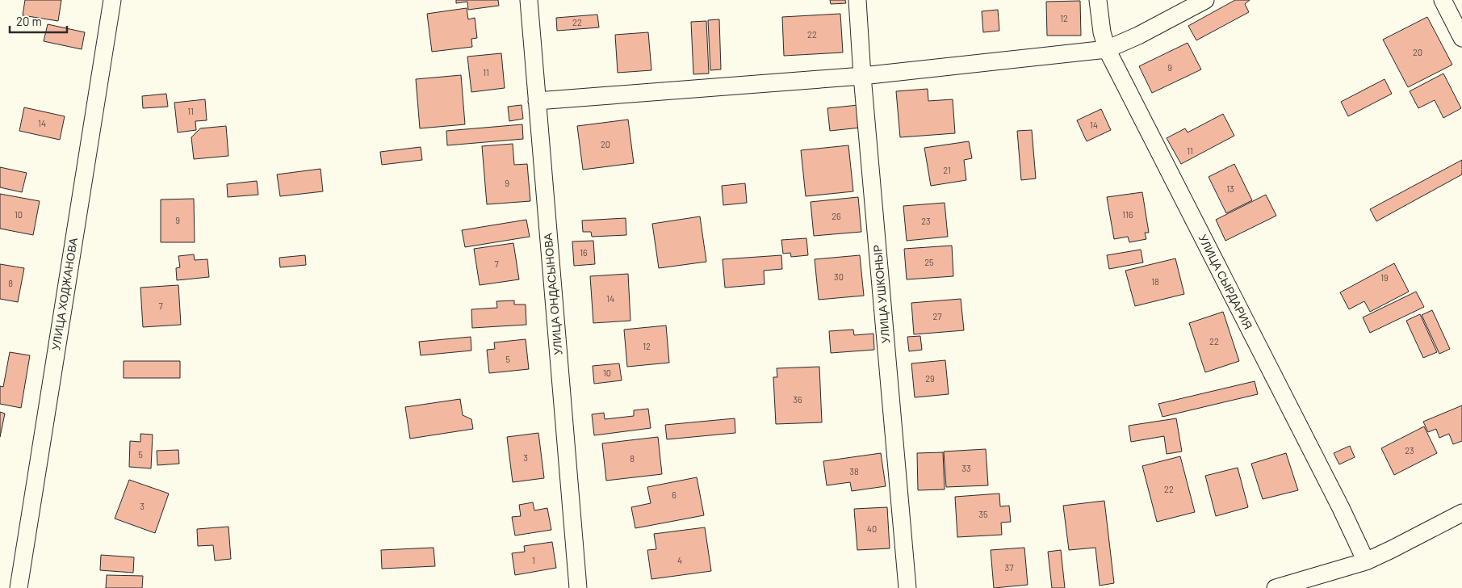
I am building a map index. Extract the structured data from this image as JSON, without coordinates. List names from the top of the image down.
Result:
{
  "streets": {
    "street": [
      "УЛИЦА СЫРДАРИЯ",
      "УЛИЦА ХОДЖАНОВА",
      "УЛИЦА ОНДАСЫНОВА",
      "УЛИЦА УШКОНЫР"
    ]
  },
  "house_numbers": [
    "12",
    "22",
    "22",
    "20",
    "9",
    "11",
    "11",
    "14",
    "14",
    "20",
    "11",
    "21",
    "9",
    "13",
    "10",
    "116",
    "26",
    "9",
    "23",
    "16",
    "25",
    "7",
    "30",
    "19",
    "18",
    "8",
    "14",
    "7",
    "27",
    "22",
    "12",
    "5",
    "10",
    "29",
    "36",
    "23",
    "5",
    "3",
    "8",
    "33",
    "38",
    "22",
    "6",
    "3",
    "35",
    "40",
    "1",
    "4",
    "37"
  ],
  "scale_bar": "20 m"
}
